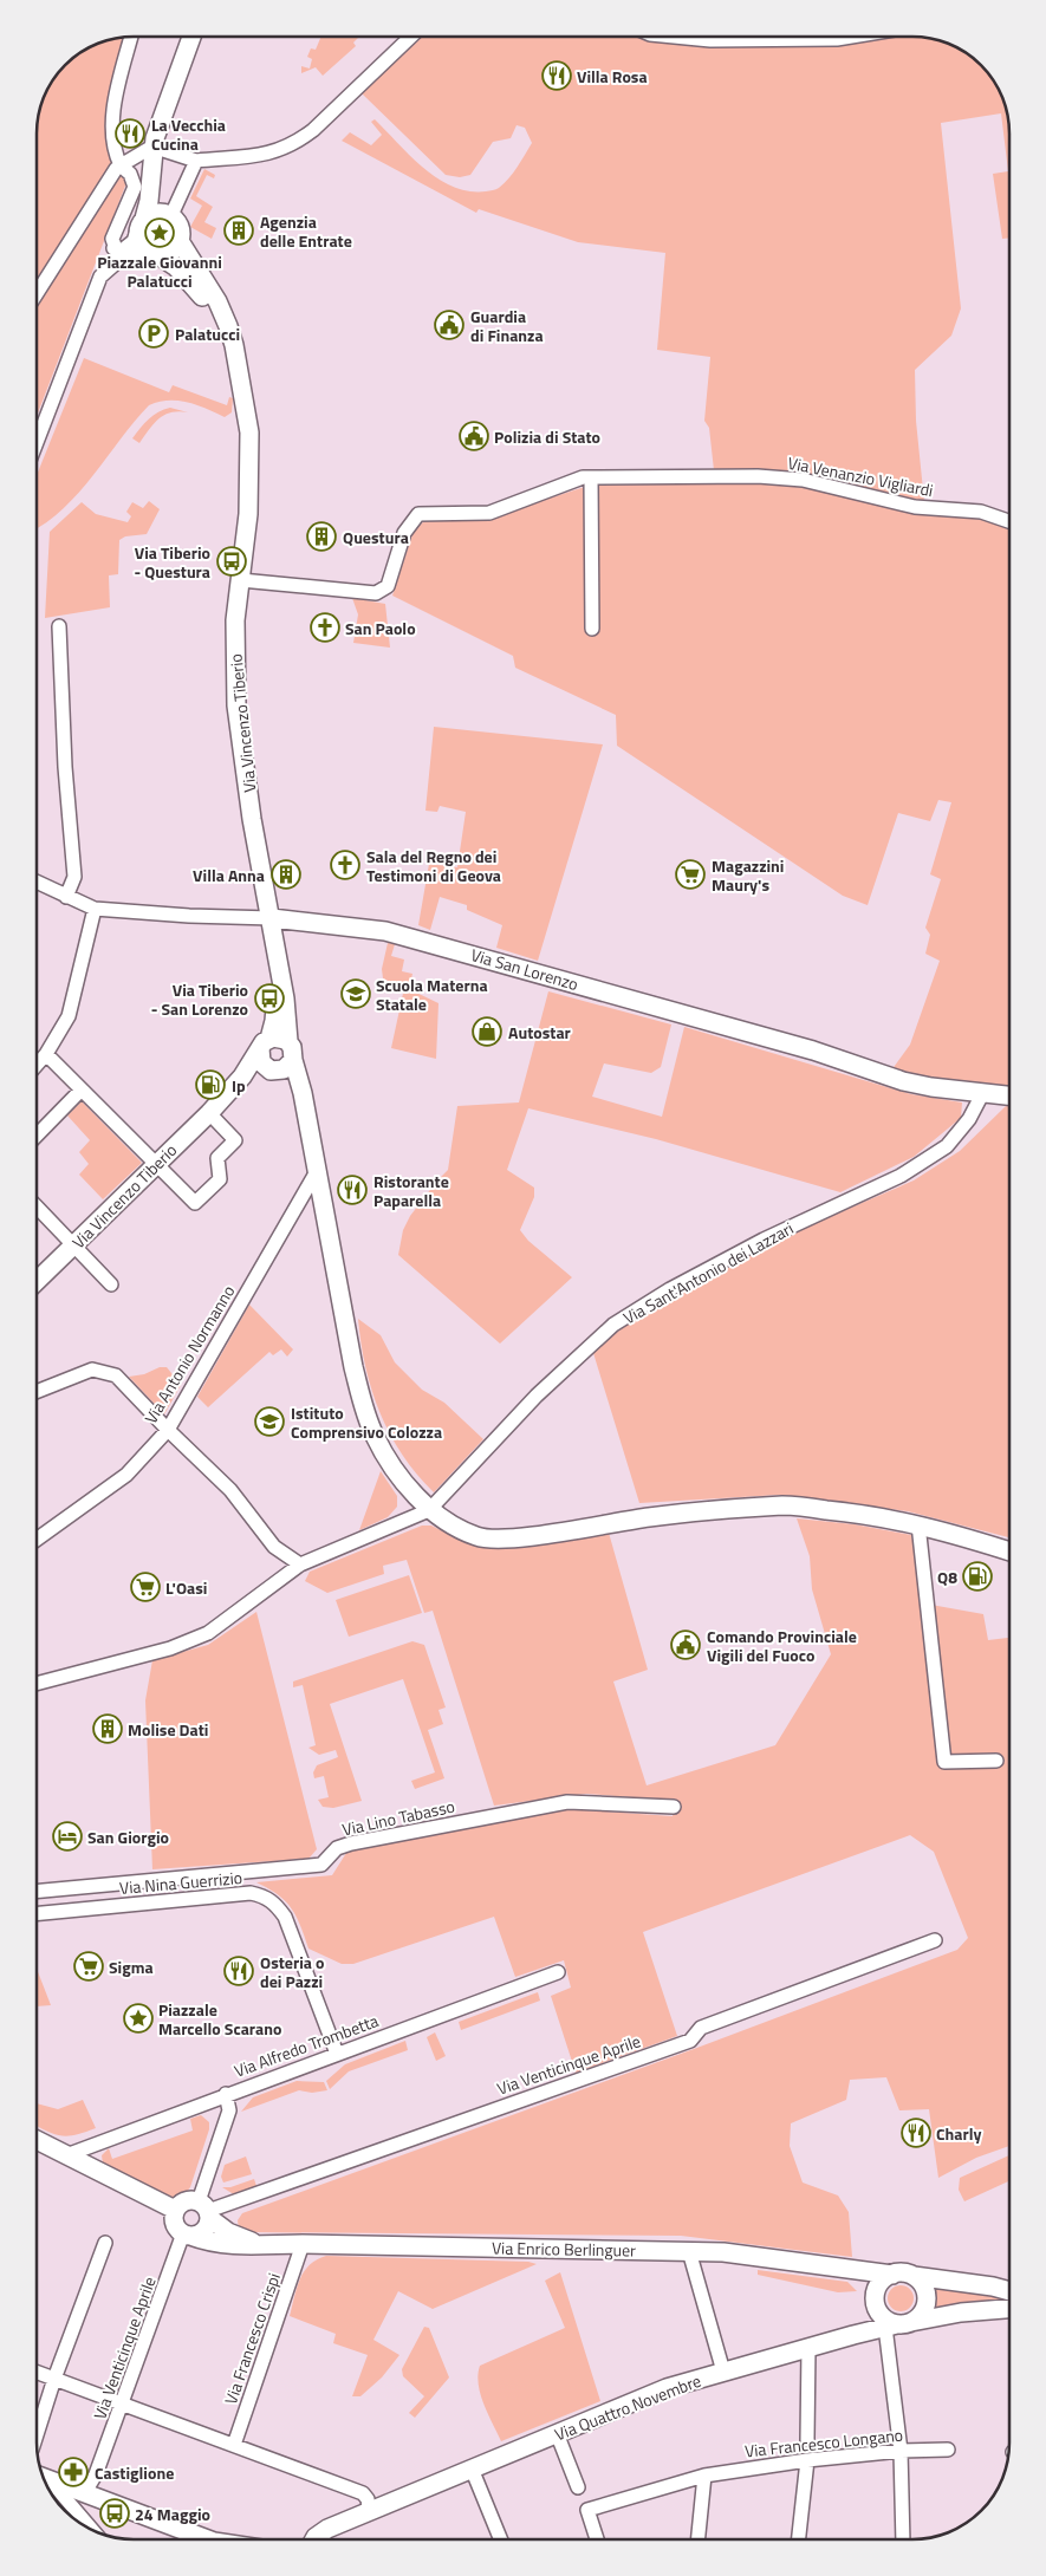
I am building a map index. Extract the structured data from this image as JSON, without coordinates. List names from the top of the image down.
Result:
{
  "streets": {
    "main road": [
      "Via Vincenzo Tiberio",
      "Via San Lorenzo",
      "Via Enrico Berlinguer",
      "Via Quattro Novembre"
    ],
    "street": [
      "Via Venanzio Vigliardi",
      "Via Sant'Antonio dei Lazzari",
      "Via Antonio Normanno",
      "Via Lino Tabasso",
      "Via Nina Guerrizio",
      "Via Alfredo Trombetta",
      "Via Venticinque Aprile",
      "Via Francesco Crispi",
      "Via Francesco Longano"
    ]
  },
  "crossings": [
    ["Via Venanzio Vigliardi", "Via Vincenzo Tiberio"],
    ["Via Vincenzo Tiberio", "Via San Lorenzo"],
    ["Via San Lorenzo", "Via Sant'Antonio dei Lazzari"],
    ["Via Nina Guerrizio", "Via Alfredo Trombetta"],
    ["Via Venticinque Aprile", "Via Enrico Berlinguer"],
    ["Via Enrico Berlinguer", "Via Francesco Crispi"],
    ["Via Enrico Berlinguer", "Via Quattro Novembre"]
  ],
  "places": {
    "restaurant": [
      "Villa Rosa",
      "La Vecchia Cucina",
      "Ristorante Paparella",
      "Osteria o dei Pazzi",
      "Charly"
    ],
    "building": [
      "Agenzia delle Entrate",
      "Questura",
      "Villa Anna",
      "Molise Dati"
    ],
    "place": ["Piazzale Giovanni Palatucci", "Piazzale Marcello Scarano"],
    "public building": ["Guardia di Finanza", "Polizia di Stato", "Comando Provinciale Vigili del Fuoco"],
    "parking": ["Palatucci"],
    "bus stop": ["Via Tiberio - Questura", "Via Tiberio - San Lorenzo", "24 Maggio"],
    "church": ["San Paolo", "Sala del Regno dei Testimoni di Geova"],
    "supermarket": ["Magazzini Maury's", "L'Oasi", "Sigma"],
    "school or university": ["Scuola Materna Statale", "Istituto Comprensivo Colozza"],
    "shop": ["Autostar"],
    "fuel station": ["Ip", "Q8"],
    "hotel": ["San Giorgio"],
    "pharmacy": ["Castiglione"]
  }
}
